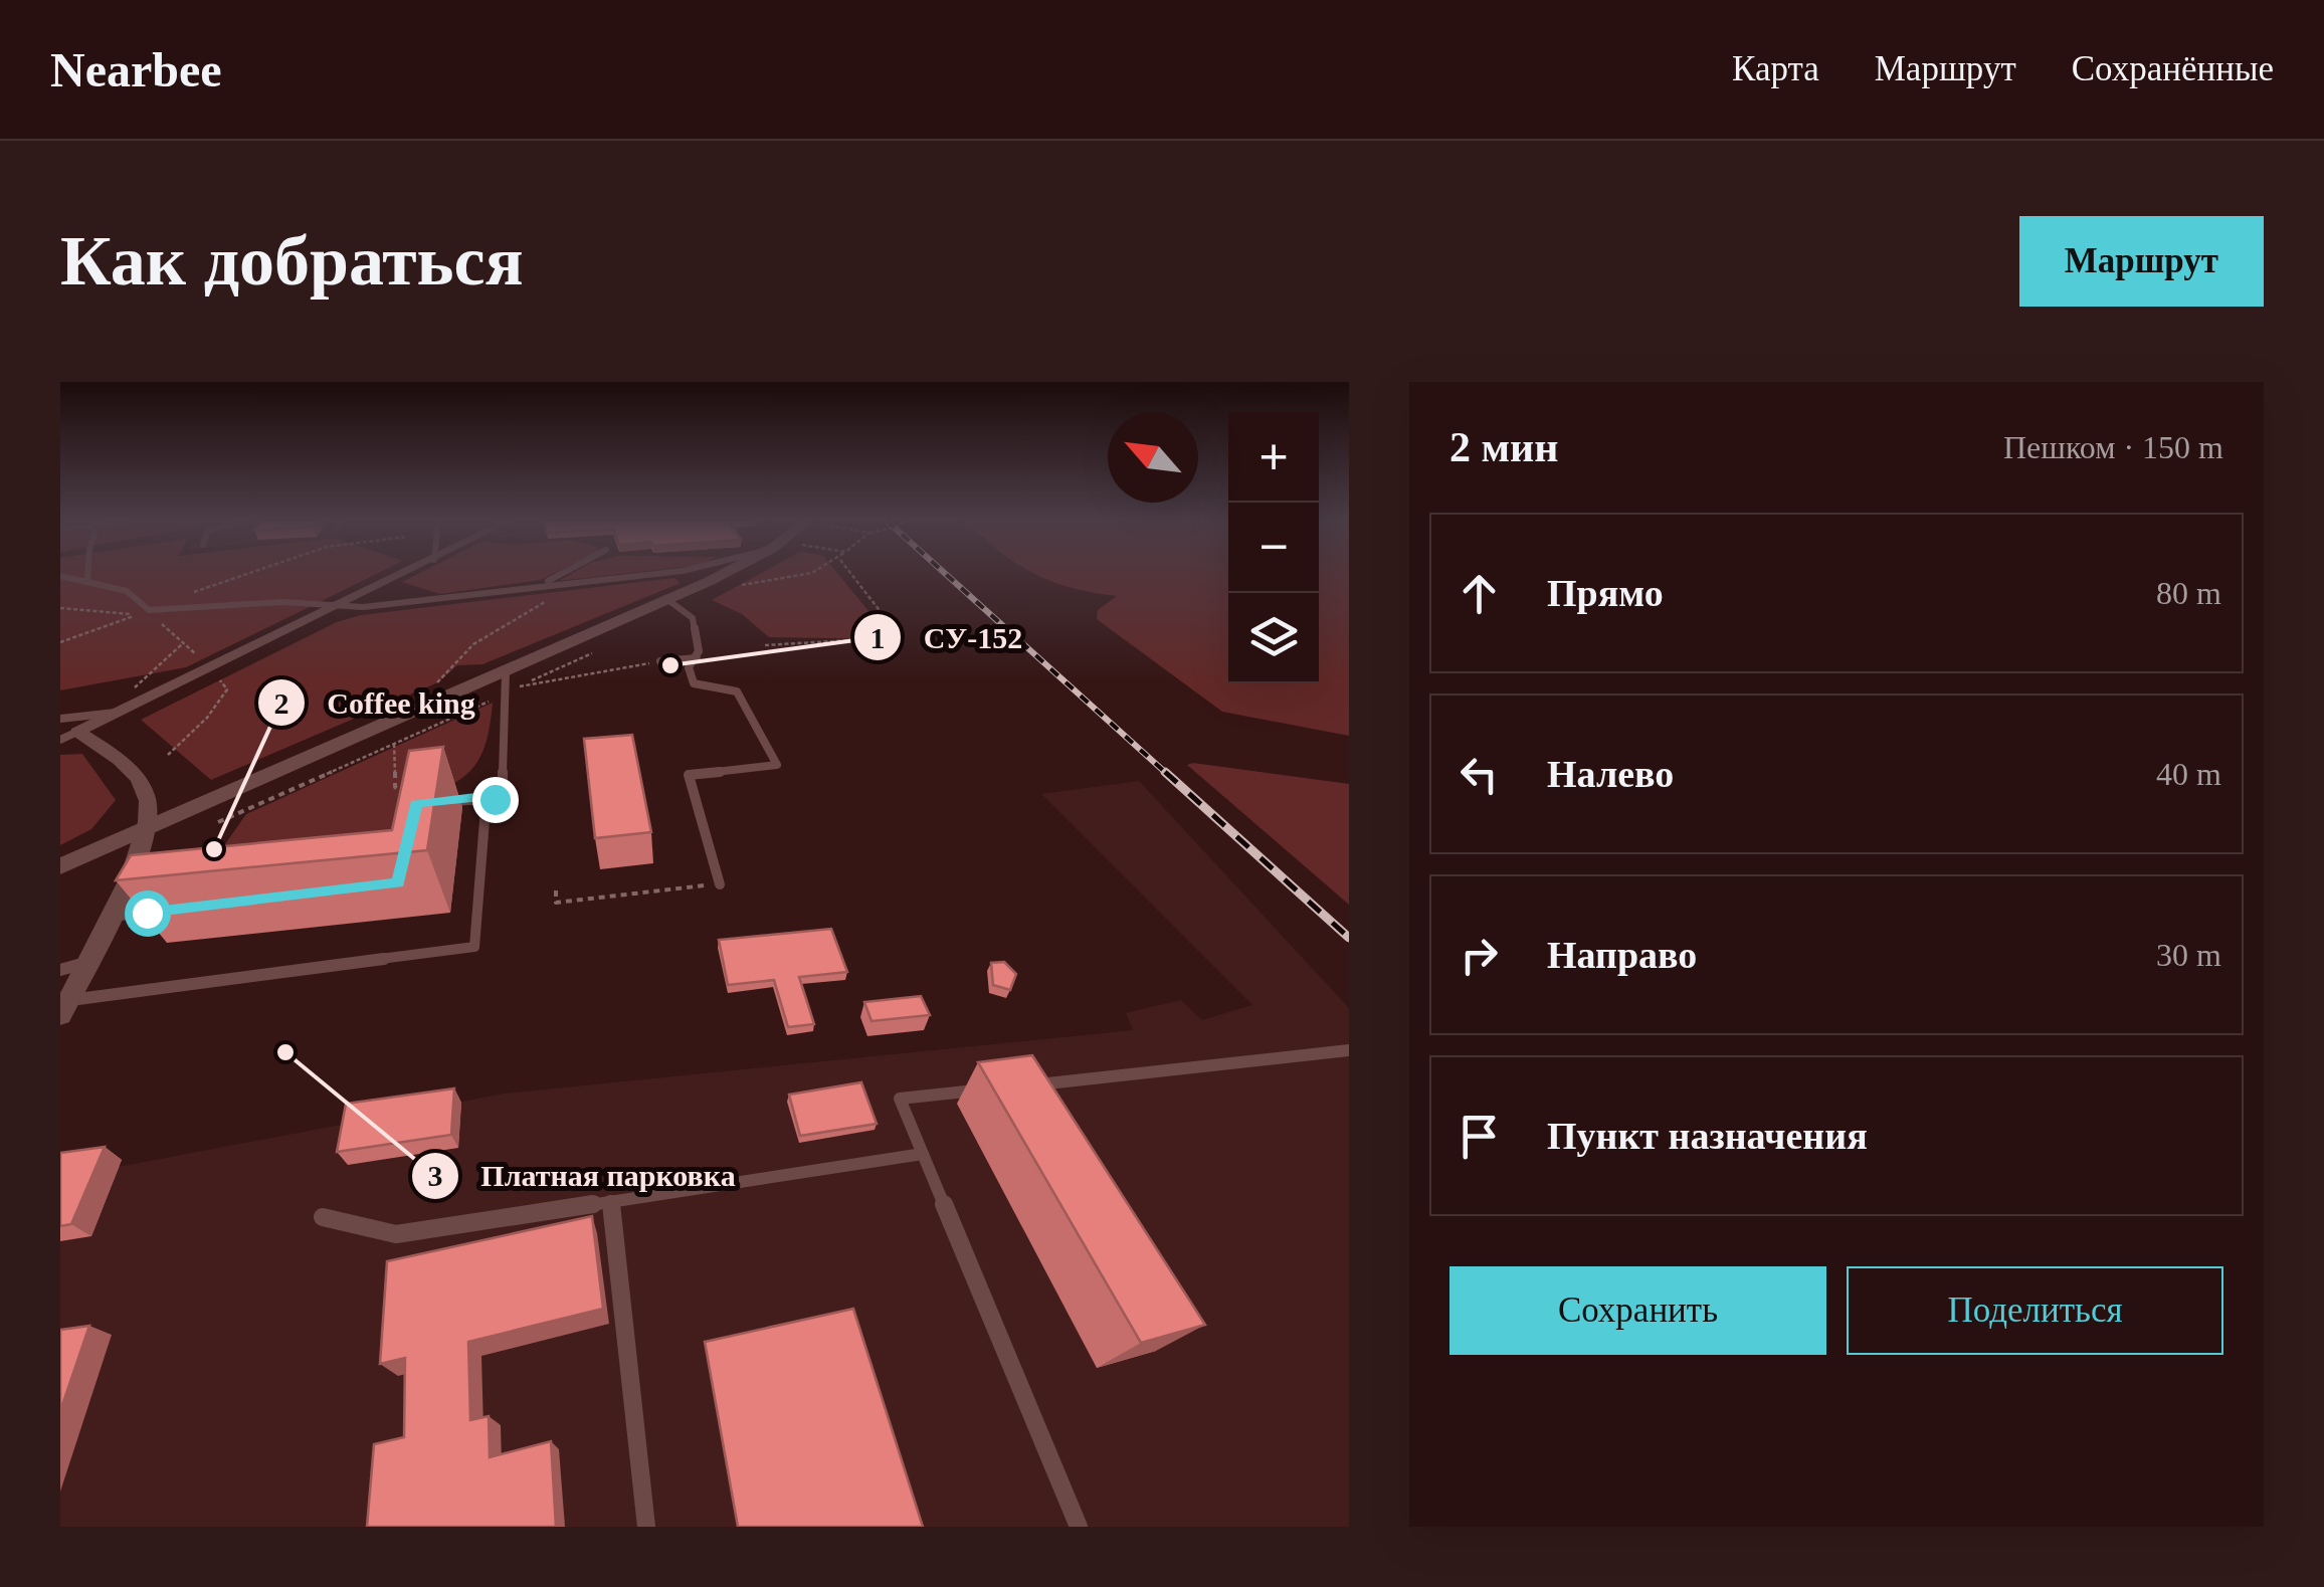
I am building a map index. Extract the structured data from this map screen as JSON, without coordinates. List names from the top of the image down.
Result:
{
  "places": ["СУ-152", "Coffee king", "Платная парковка"],
  "north": "top left",
  "page": {
    "header": "Nearbee",
    "nav": ["Карта", "Маршрут", "Сохранённые"],
    "buttons": [
      "Маршрут",
      ["Сохранить", "Поделиться"]
    ],
    "title": "Как добраться",
    "heading": ["2 мин", "Пешком · 150 m"],
    "map_buttons": ["+", "−"],
    "list": [
      ["Прямо", "80 m"],
      ["Налево", "40 m"],
      ["Направо", "30 m"],
      "Пункт назначения"
    ]
  }
}
